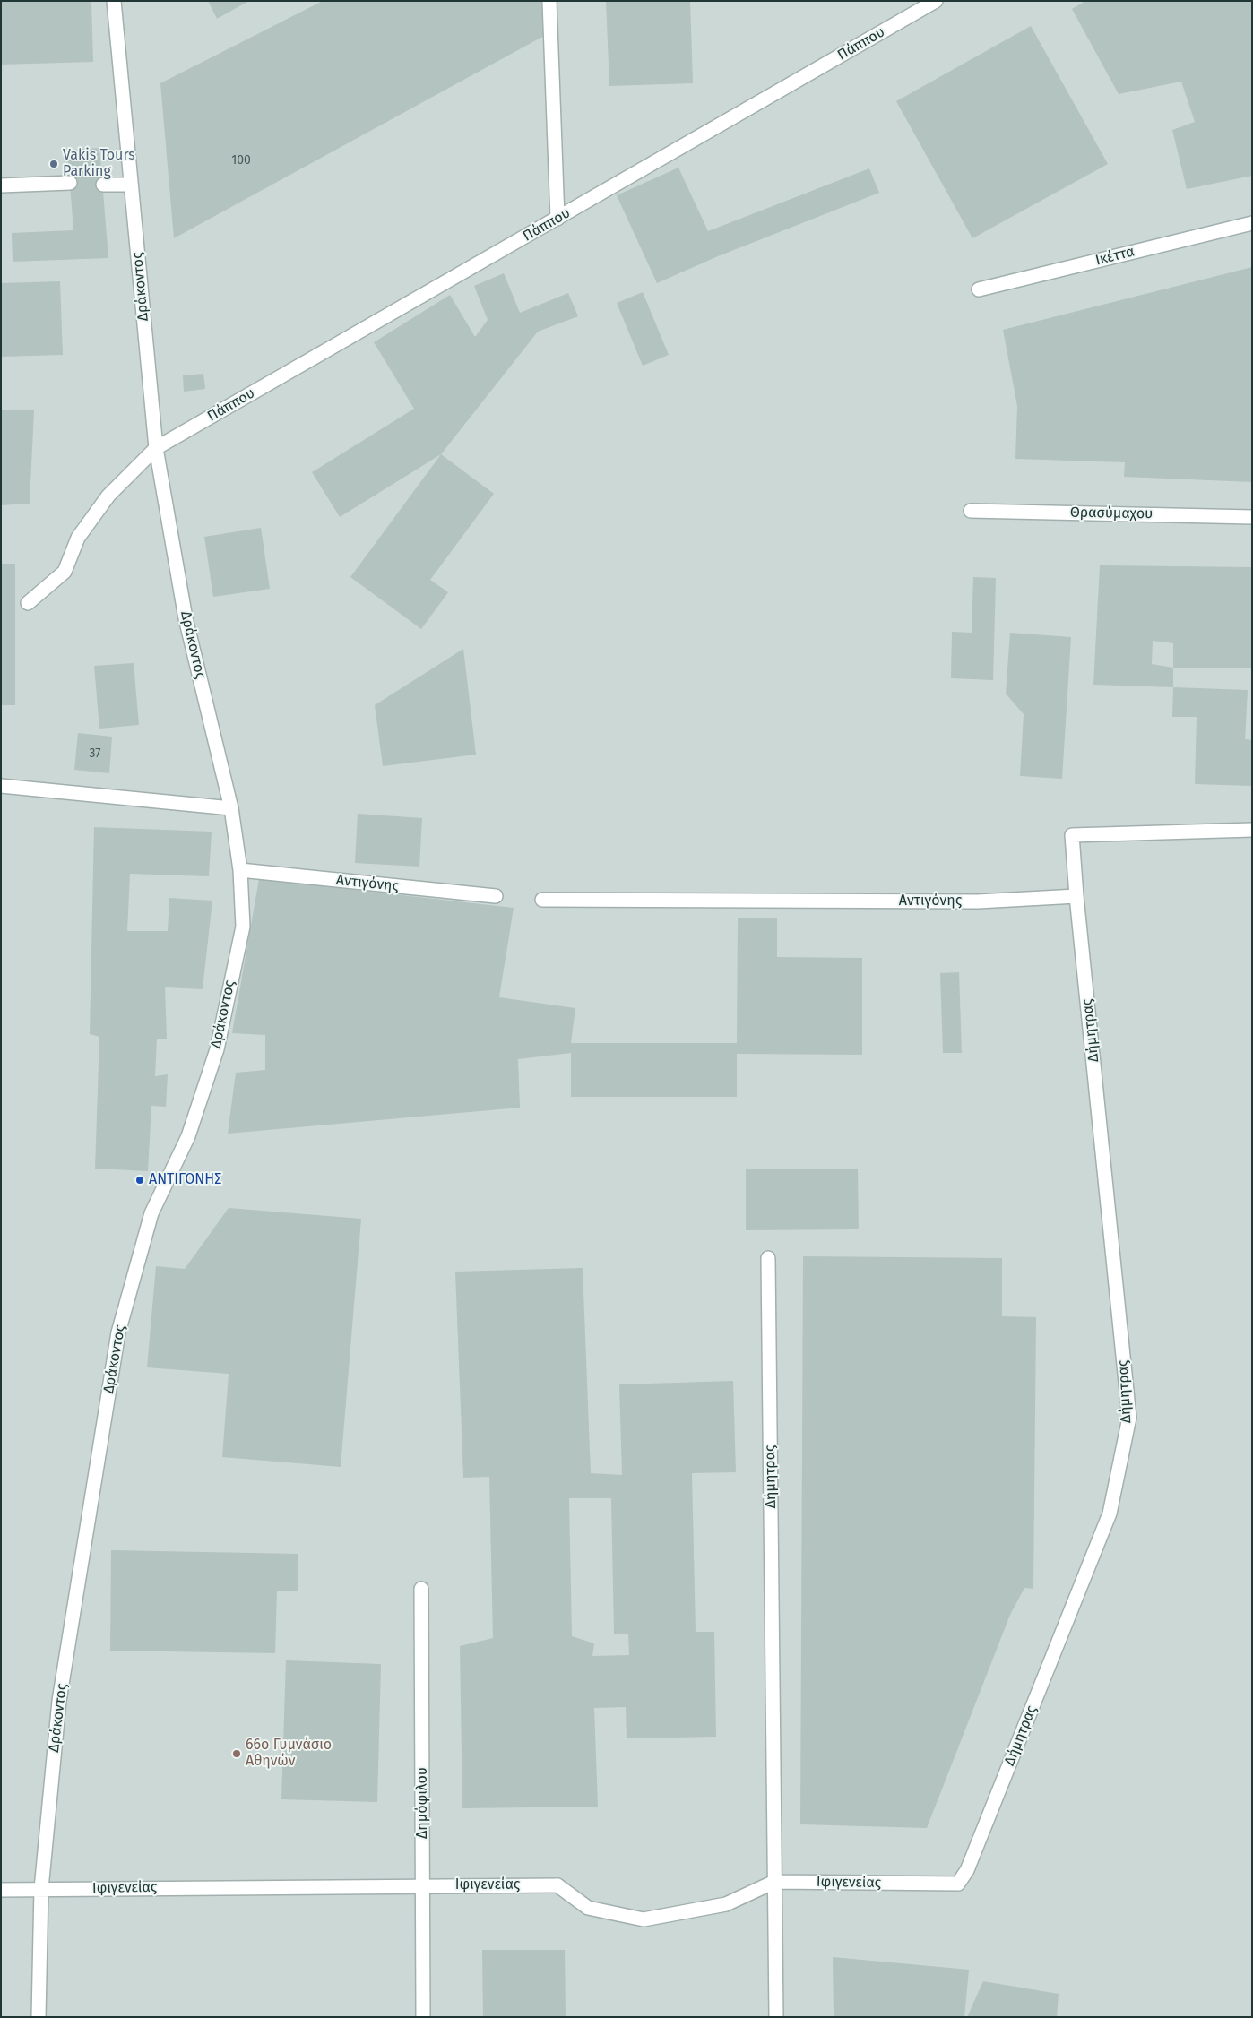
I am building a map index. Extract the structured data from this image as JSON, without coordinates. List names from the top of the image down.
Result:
{
  "streets": {
    "street": [
      "Πάππου",
      "Ικέττα",
      "Δράκοντος",
      "Θρασύμαχου",
      "Αντιγόνης",
      "Δήμητρας",
      "Δημόφιλου",
      "Ιφιγενείας"
    ]
  },
  "crossings": [
    ["Πάππου", "Δράκοντος"],
    ["Δράκοντος", "Αντιγόνης"],
    ["Δράκοντος", "Ιφιγενείας"],
    ["Αντιγόνης", "Δήμητρας"],
    ["Δήμητρας", "Ιφιγενείας"],
    ["Δημόφιλου", "Ιφιγενείας"]
  ],
  "places": ["Vakis Tours Parking", "ΑΝΤΙΓΟΝΗΣ", "66ο Γυμνάσιο Αθηνών"],
  "house_numbers": ["100", "37"]
}
